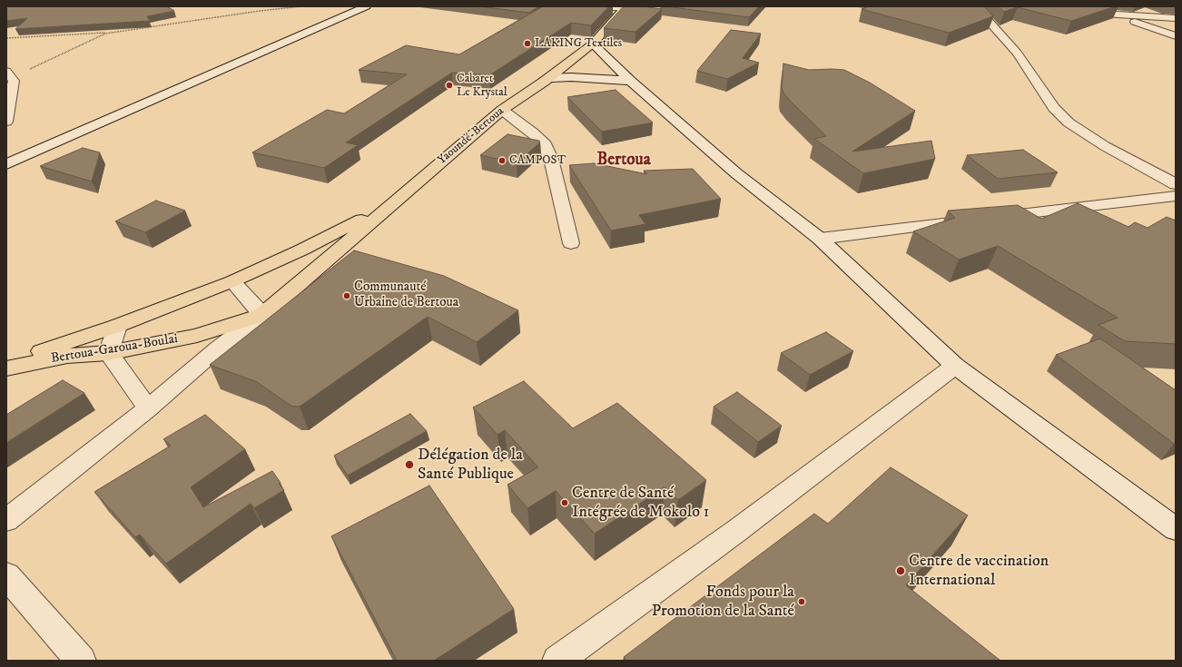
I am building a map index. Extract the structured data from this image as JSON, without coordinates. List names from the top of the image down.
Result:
{
  "streets": {
    "highway": ["Yaoundé-Bertoua", "Bertoua-Garoua-Boulai"]
  },
  "crossings": [
    ["Yaoundé-Bertoua", "Bertoua-Garoua-Boulai"]
  ],
  "districts": ["Bertoua"],
  "places": [
    "LAKING Textiles",
    "Cabaret Le Krystal",
    "CAMPOST",
    "Communauté Urbaine de Bertoua",
    "Délégation de la Santé Publique",
    "Centre de Santé Intégrée de Mokolo 1",
    "Centre de vaccination International",
    "Fonds pour la Promotion de la Santé"
  ]
}
